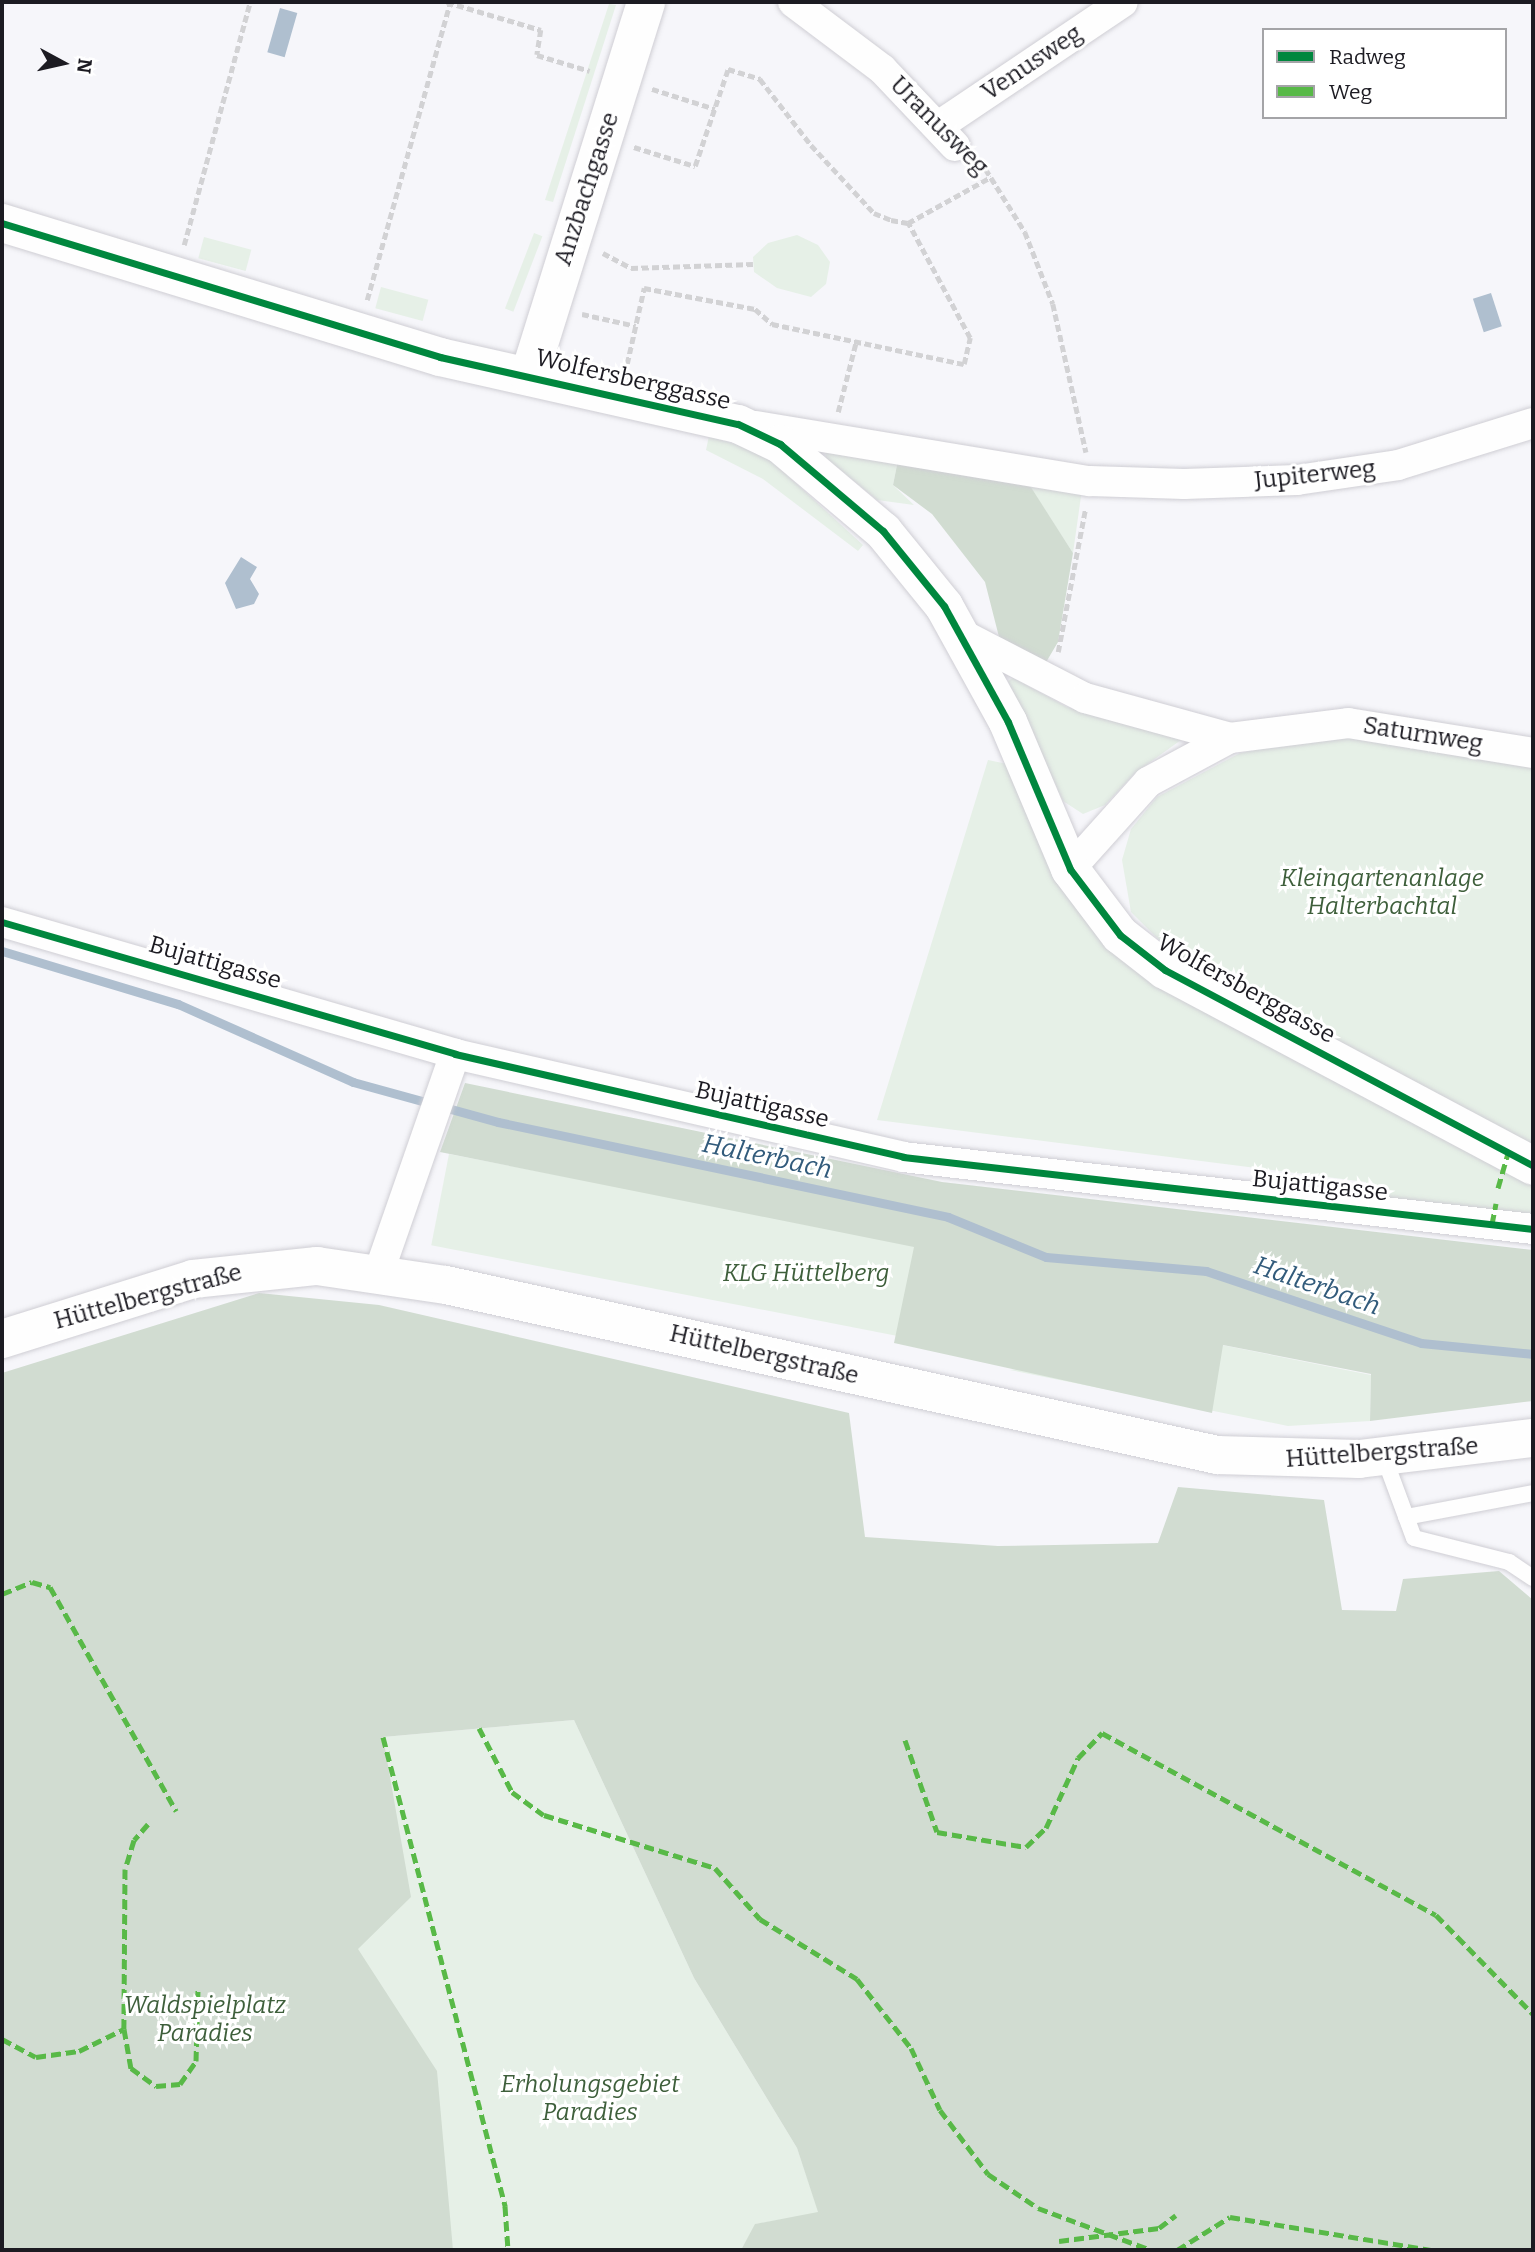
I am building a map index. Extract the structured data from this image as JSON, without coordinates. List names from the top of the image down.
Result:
{
  "streets": {
    "street": [
      "Venusweg",
      "Uranusweg",
      "Anzbachgasse",
      "Wolfersberggasse",
      "Jupiterweg",
      "Saturnweg",
      "Bujattigasse",
      "Hüttelbergstraße"
    ]
  },
  "crossings": [
    ["Venusweg", "Uranusweg"],
    ["Anzbachgasse", "Wolfersberggasse"],
    ["Wolfersberggasse", "Jupiterweg"],
    ["Wolfersberggasse", "Saturnweg"]
  ],
  "water": ["Halterbach"],
  "parks": [
    "Kleingartenanlage Halterbachtal",
    "KLG Hüttelberg",
    "Waldspielplatz Paradies",
    "Erholungsgebiet Paradies"
  ],
  "legend": ["Radweg", "Weg"],
  "north": "right"
}
